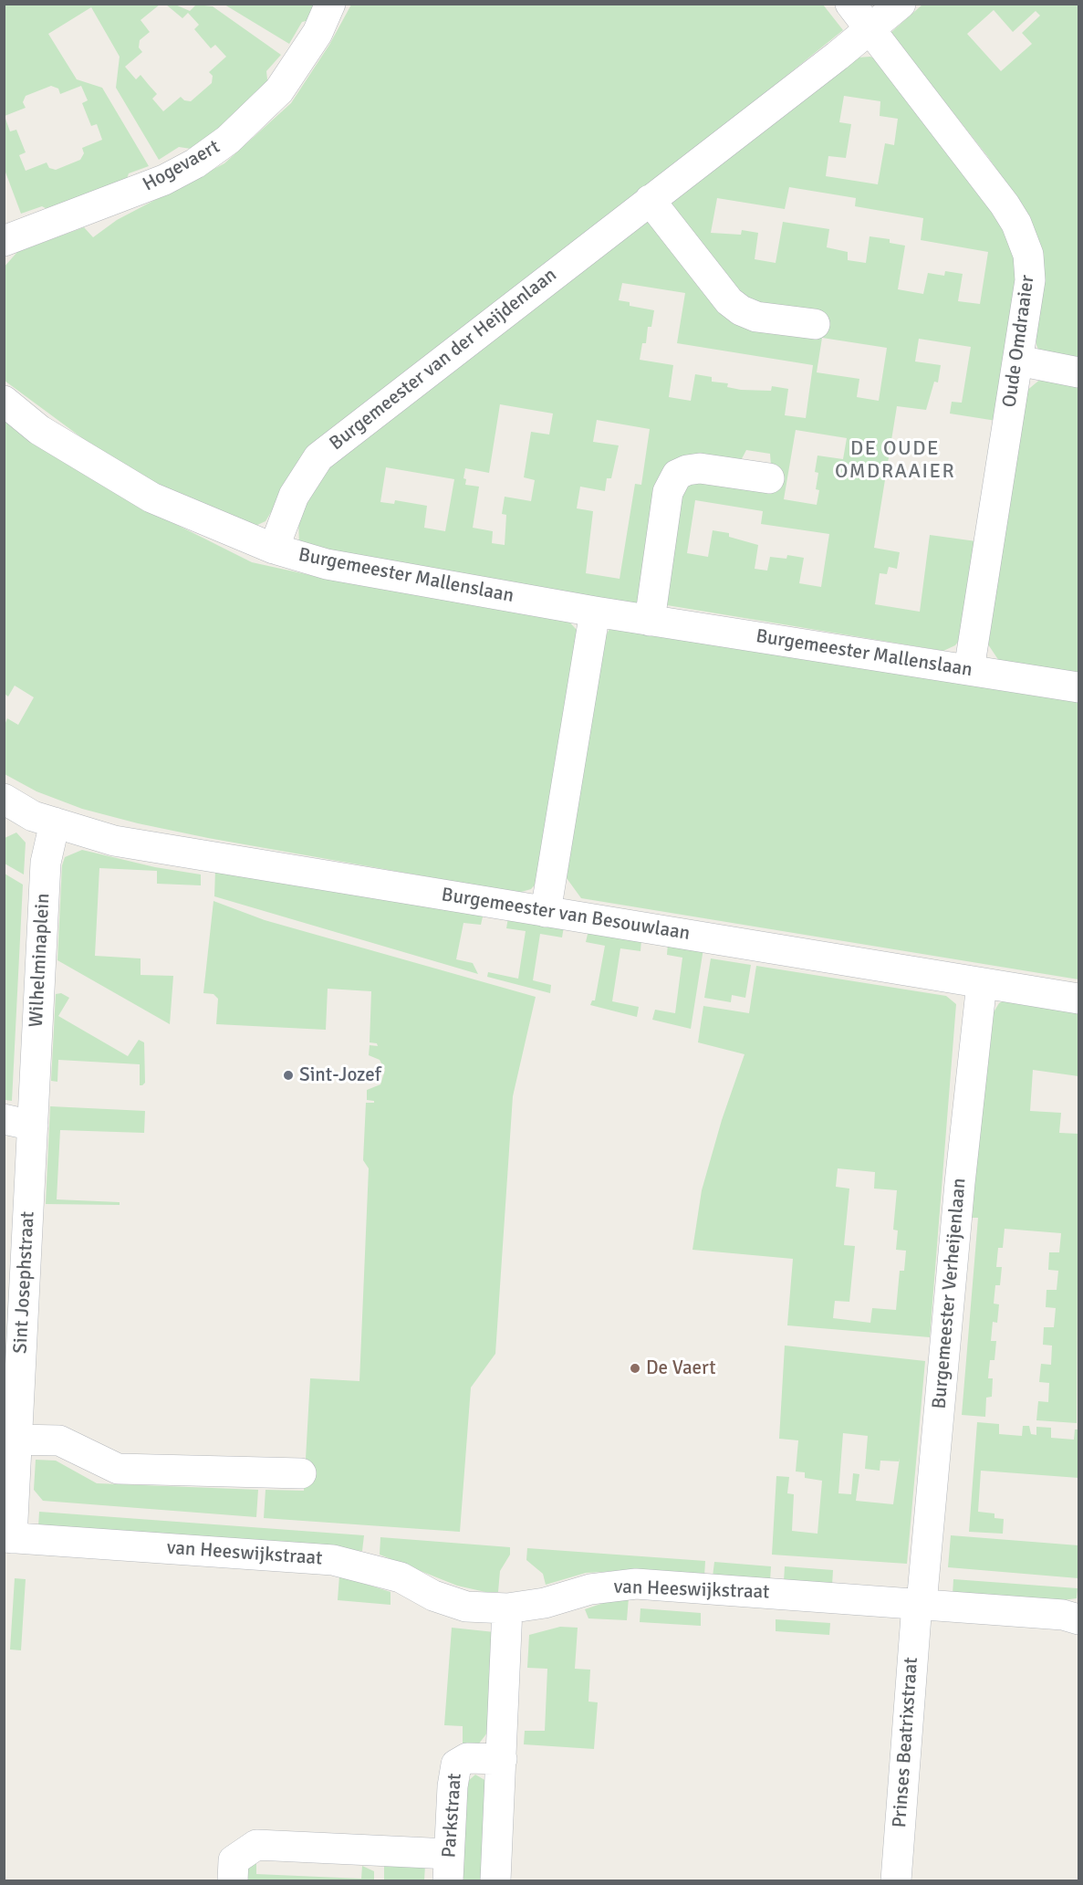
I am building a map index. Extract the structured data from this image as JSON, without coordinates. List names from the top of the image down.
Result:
{
  "streets": {
    "street": [
      "Hogevaert",
      "Oude Omdraaier",
      "Burgemeester van der Heijdenlaan",
      "Burgemeester Mallenslaan",
      "Burgemeester van Besouwlaan",
      "Wilhelminaplein",
      "Sint Josephstraat",
      "Burgemeester Verheijenlaan",
      "van Heeswijkstraat",
      "Prinses Beatrixstraat",
      "Parkstraat"
    ]
  },
  "crossings": [
    ["Oude Omdraaier", "Burgemeester van der Heijdenlaan"],
    ["Oude Omdraaier", "Burgemeester Mallenslaan"],
    ["Burgemeester van der Heijdenlaan", "Burgemeester Mallenslaan"],
    ["Burgemeester van Besouwlaan", "Wilhelminaplein"],
    ["Burgemeester van Besouwlaan", "Burgemeester Verheijenlaan"],
    ["Wilhelminaplein", "Sint Josephstraat"],
    ["Sint Josephstraat", "van Heeswijkstraat"],
    ["Burgemeester Verheijenlaan", "van Heeswijkstraat"],
    ["Burgemeester Verheijenlaan", "Prinses Beatrixstraat"],
    ["van Heeswijkstraat", "Prinses Beatrixstraat"]
  ],
  "districts": ["DE OUDE OMDRAAIER"],
  "places": ["Sint-Jozef", "De Vaert"]
}
